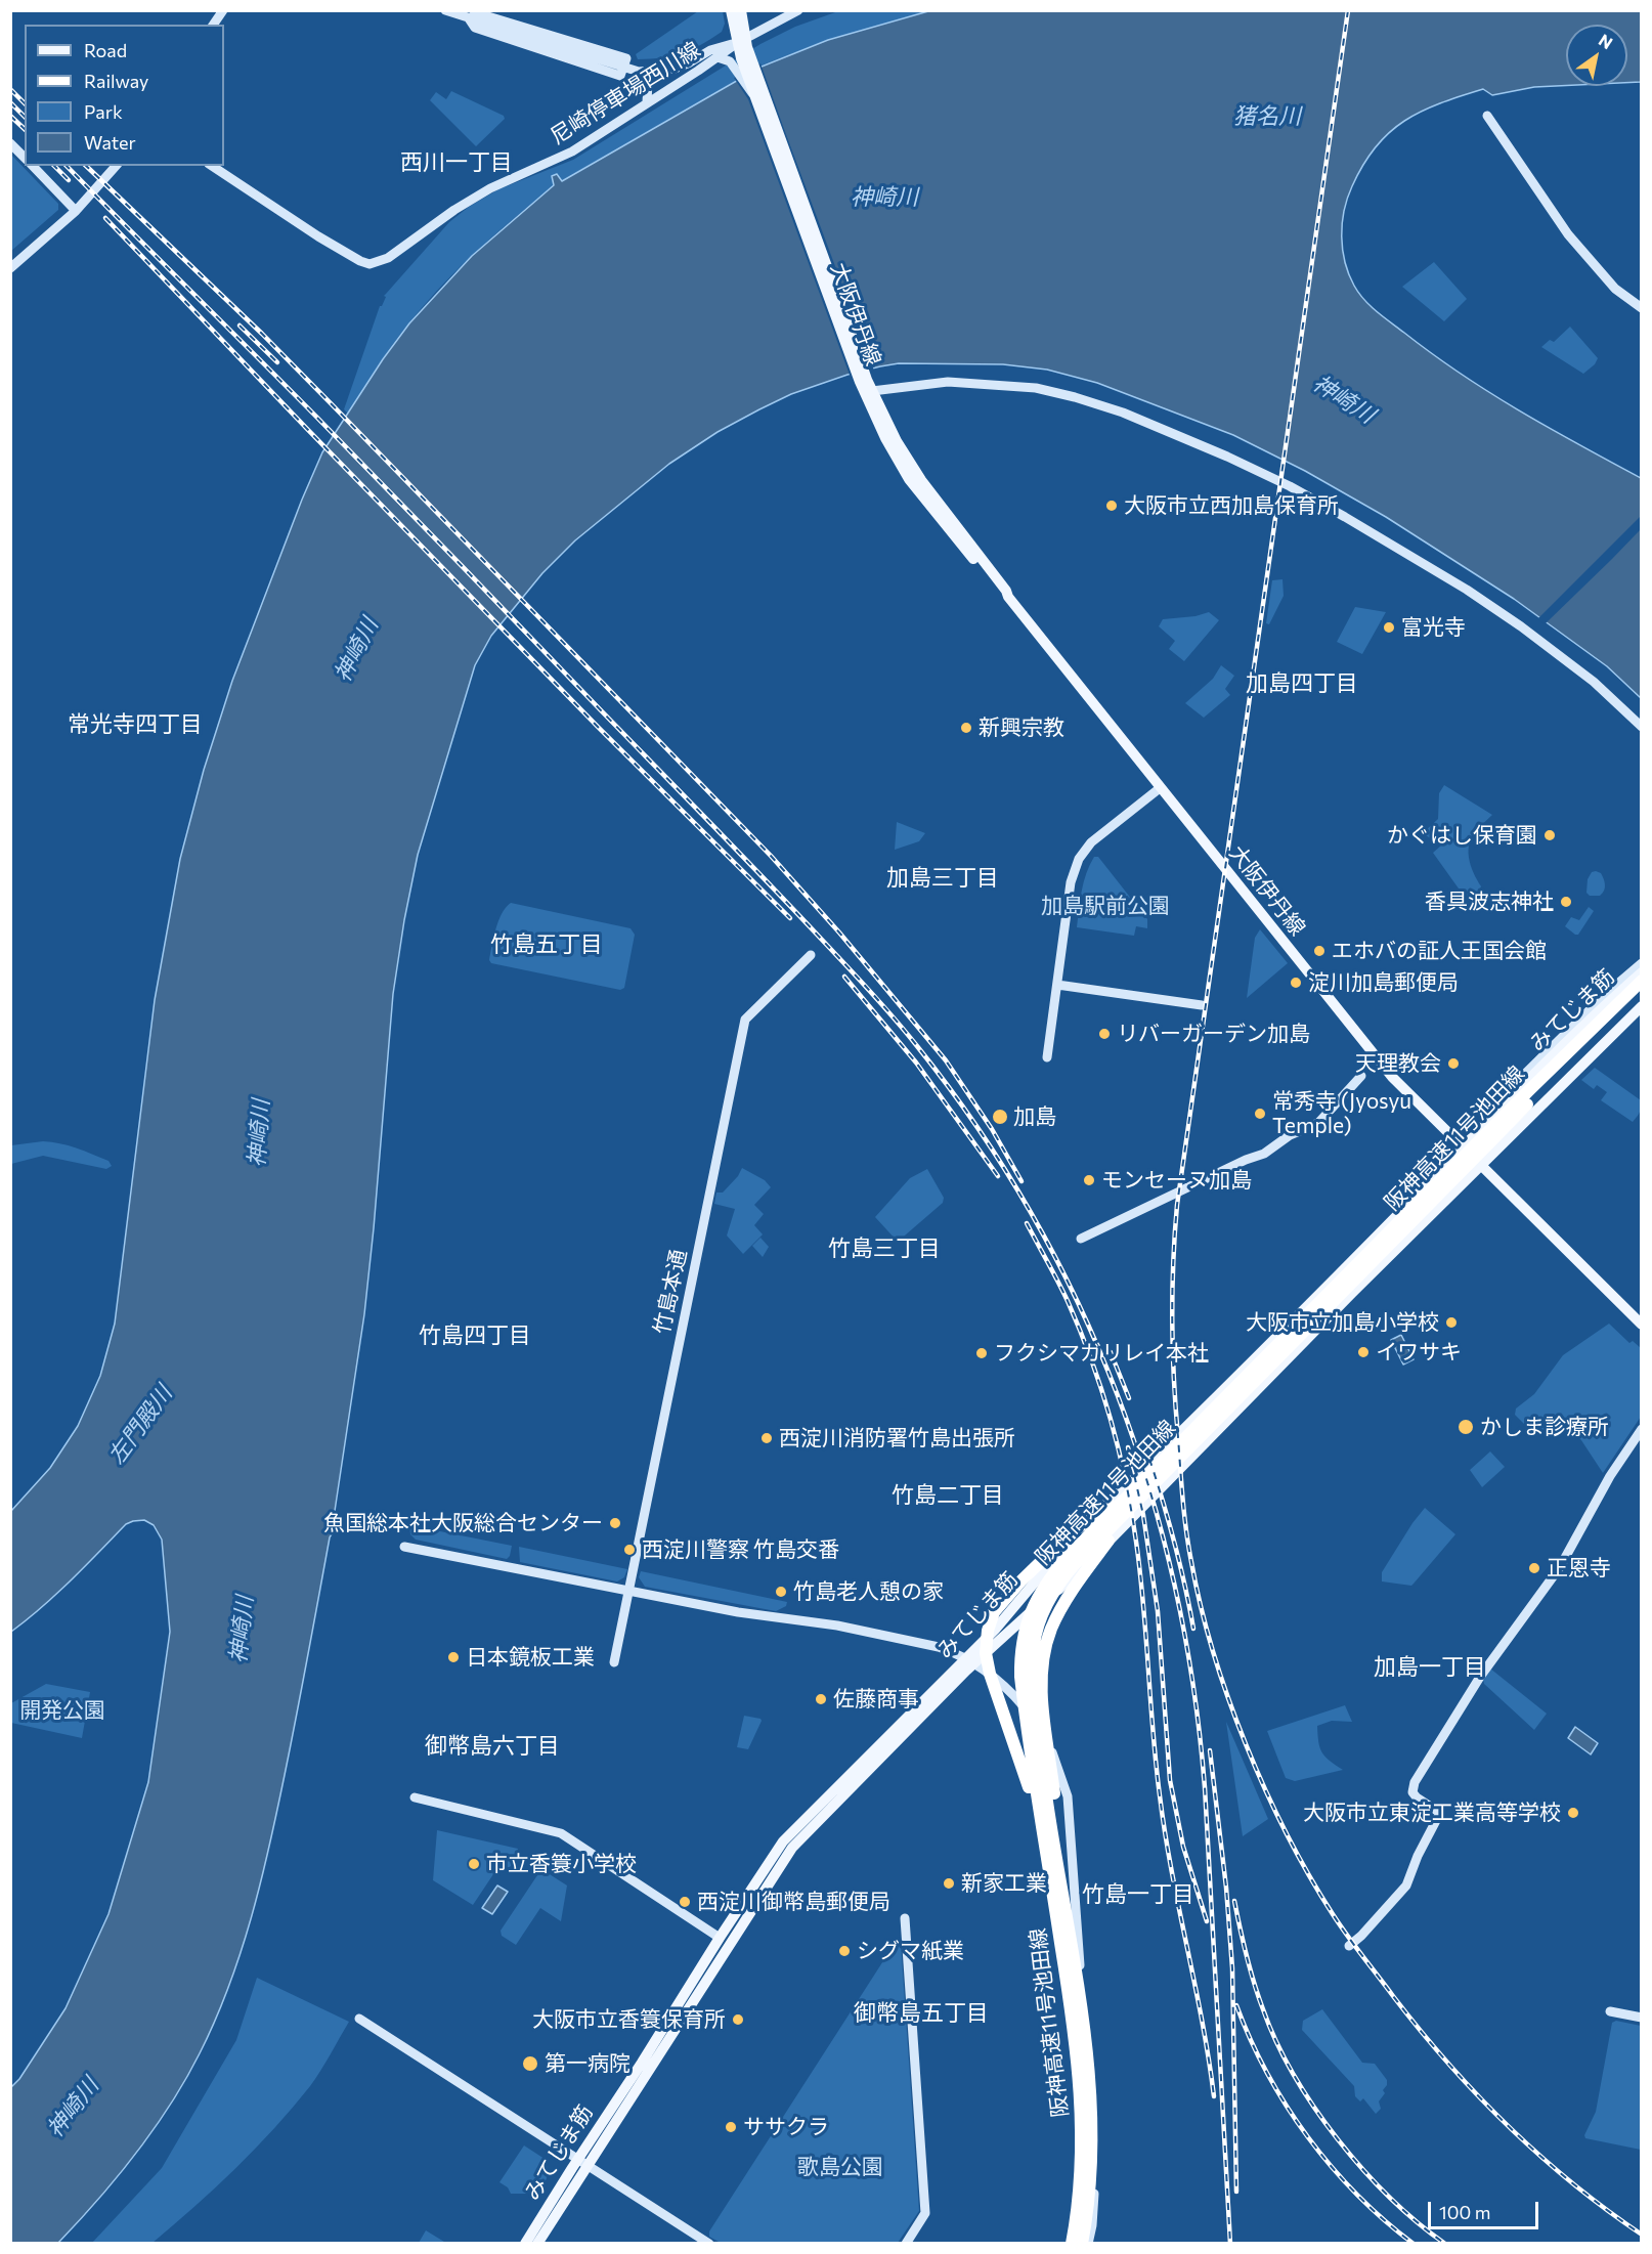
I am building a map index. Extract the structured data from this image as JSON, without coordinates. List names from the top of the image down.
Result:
{
  "streets": {
    "highway": ["阪神高速11号池田線"],
    "main road": ["大阪伊丹線", "みてじま筋"],
    "street": ["尼崎停車場西川線", "竹島本通"]
  },
  "crossings": [
    ["尼崎停車場西川線", "大阪伊丹線"],
    ["大阪伊丹線", "みてじま筋"]
  ],
  "districts": [
    "西川一丁目",
    "加島四丁目",
    "常光寺四丁目",
    "加島三丁目",
    "竹島五丁目",
    "竹島三丁目",
    "竹島四丁目",
    "竹島二丁目",
    "加島一丁目",
    "御幣島六丁目",
    "竹島一丁目",
    "御幣島五丁目"
  ],
  "water": ["猪名川", "神崎川", "左門殿川"],
  "parks": ["加島駅前公園", "開発公園", "歌島公園"],
  "places": [
    "大阪市立西加島保育所",
    "富光寺",
    "新興宗教",
    "かぐはし保育園",
    "香具波志神社",
    "エホバの証人王国会館",
    "淀川加島郵便局",
    "リバーガーデン加島",
    "天理教会",
    "常秀寺 (Jyosyu Temple)",
    "加島",
    "モンセーヌ加島",
    "大阪市立加島小学校",
    "イワサキ",
    "フクシマガリレイ本社",
    "かしま診療所",
    "西淀川消防署竹島出張所",
    "魚国総本社大阪総合センター",
    "西淀川警察 竹島交番",
    "正恩寺",
    "竹島老人憩の家",
    "日本鏡板工業",
    "佐藤商事",
    "大阪市立東淀工業高等学校",
    "市立香簑小学校",
    "新家工業",
    "西淀川御幣島郵便局",
    "シグマ紙業",
    "大阪市立香簑保育所",
    "第一病院",
    "ササクラ"
  ],
  "legend": [
    "Road",
    "Railway",
    "Park",
    "Water"
  ],
  "scale_bar": "100 m",
  "north": "top right"
}
